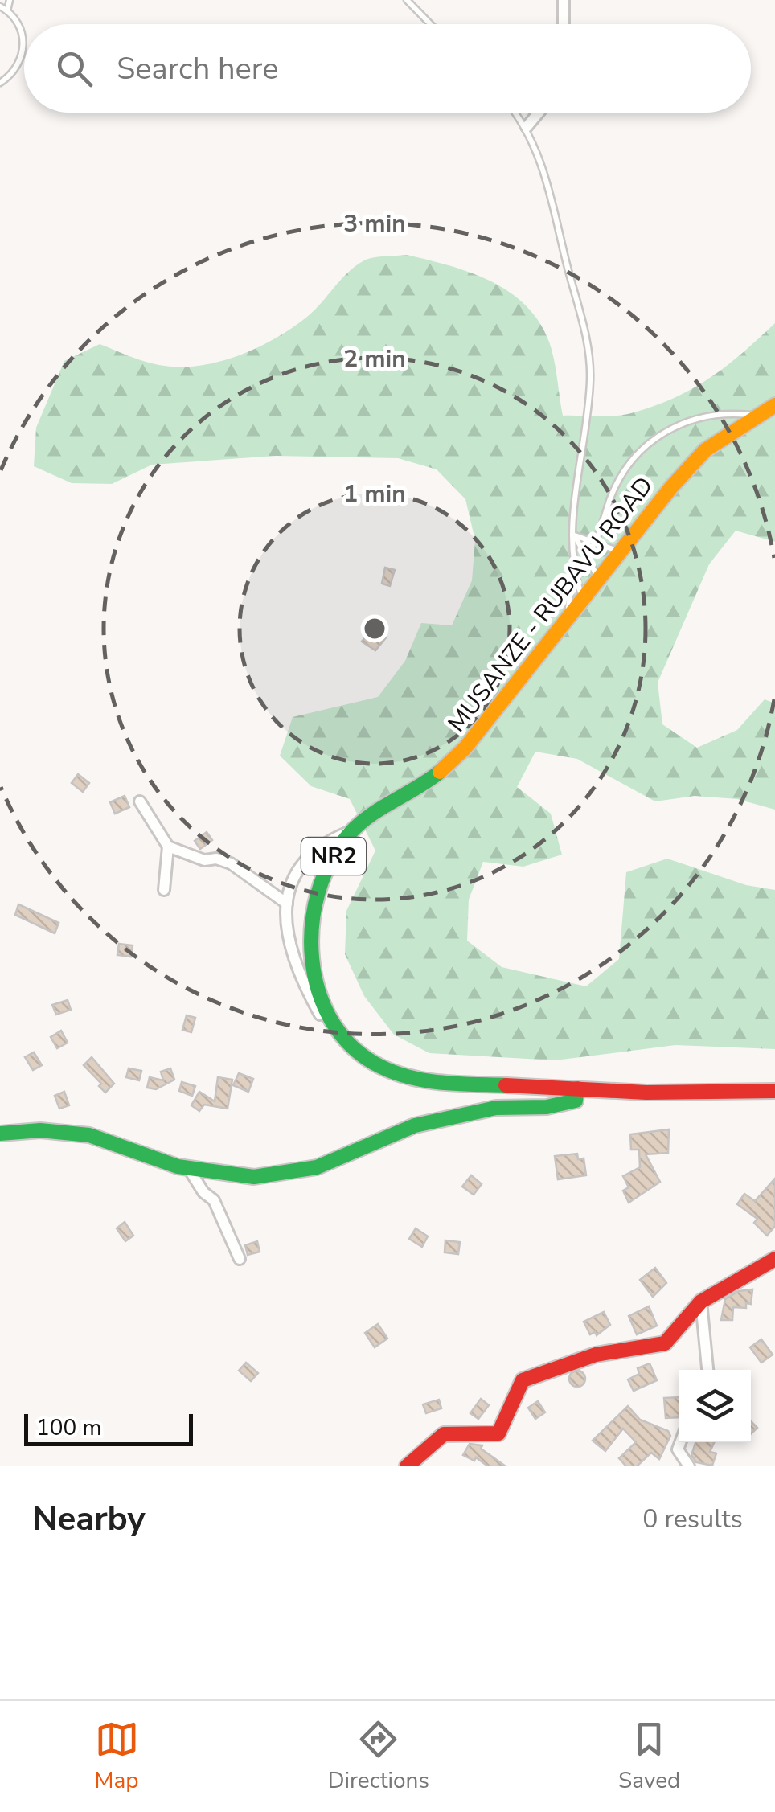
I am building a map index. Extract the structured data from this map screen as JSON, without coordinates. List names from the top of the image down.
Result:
{
  "streets": {
    "main road": ["MUSANZE - RUBAVU ROAD", "NR2"]
  },
  "scale_bar": "100 m",
  "page": {
    "search": "Search here",
    "scale": "100 m",
    "heading": ["Nearby", "0 results"],
    "nav": ["Map", "Directions", "Saved"]
  },
  "rings": ["3 min", "2 min", "1 min"]
}
